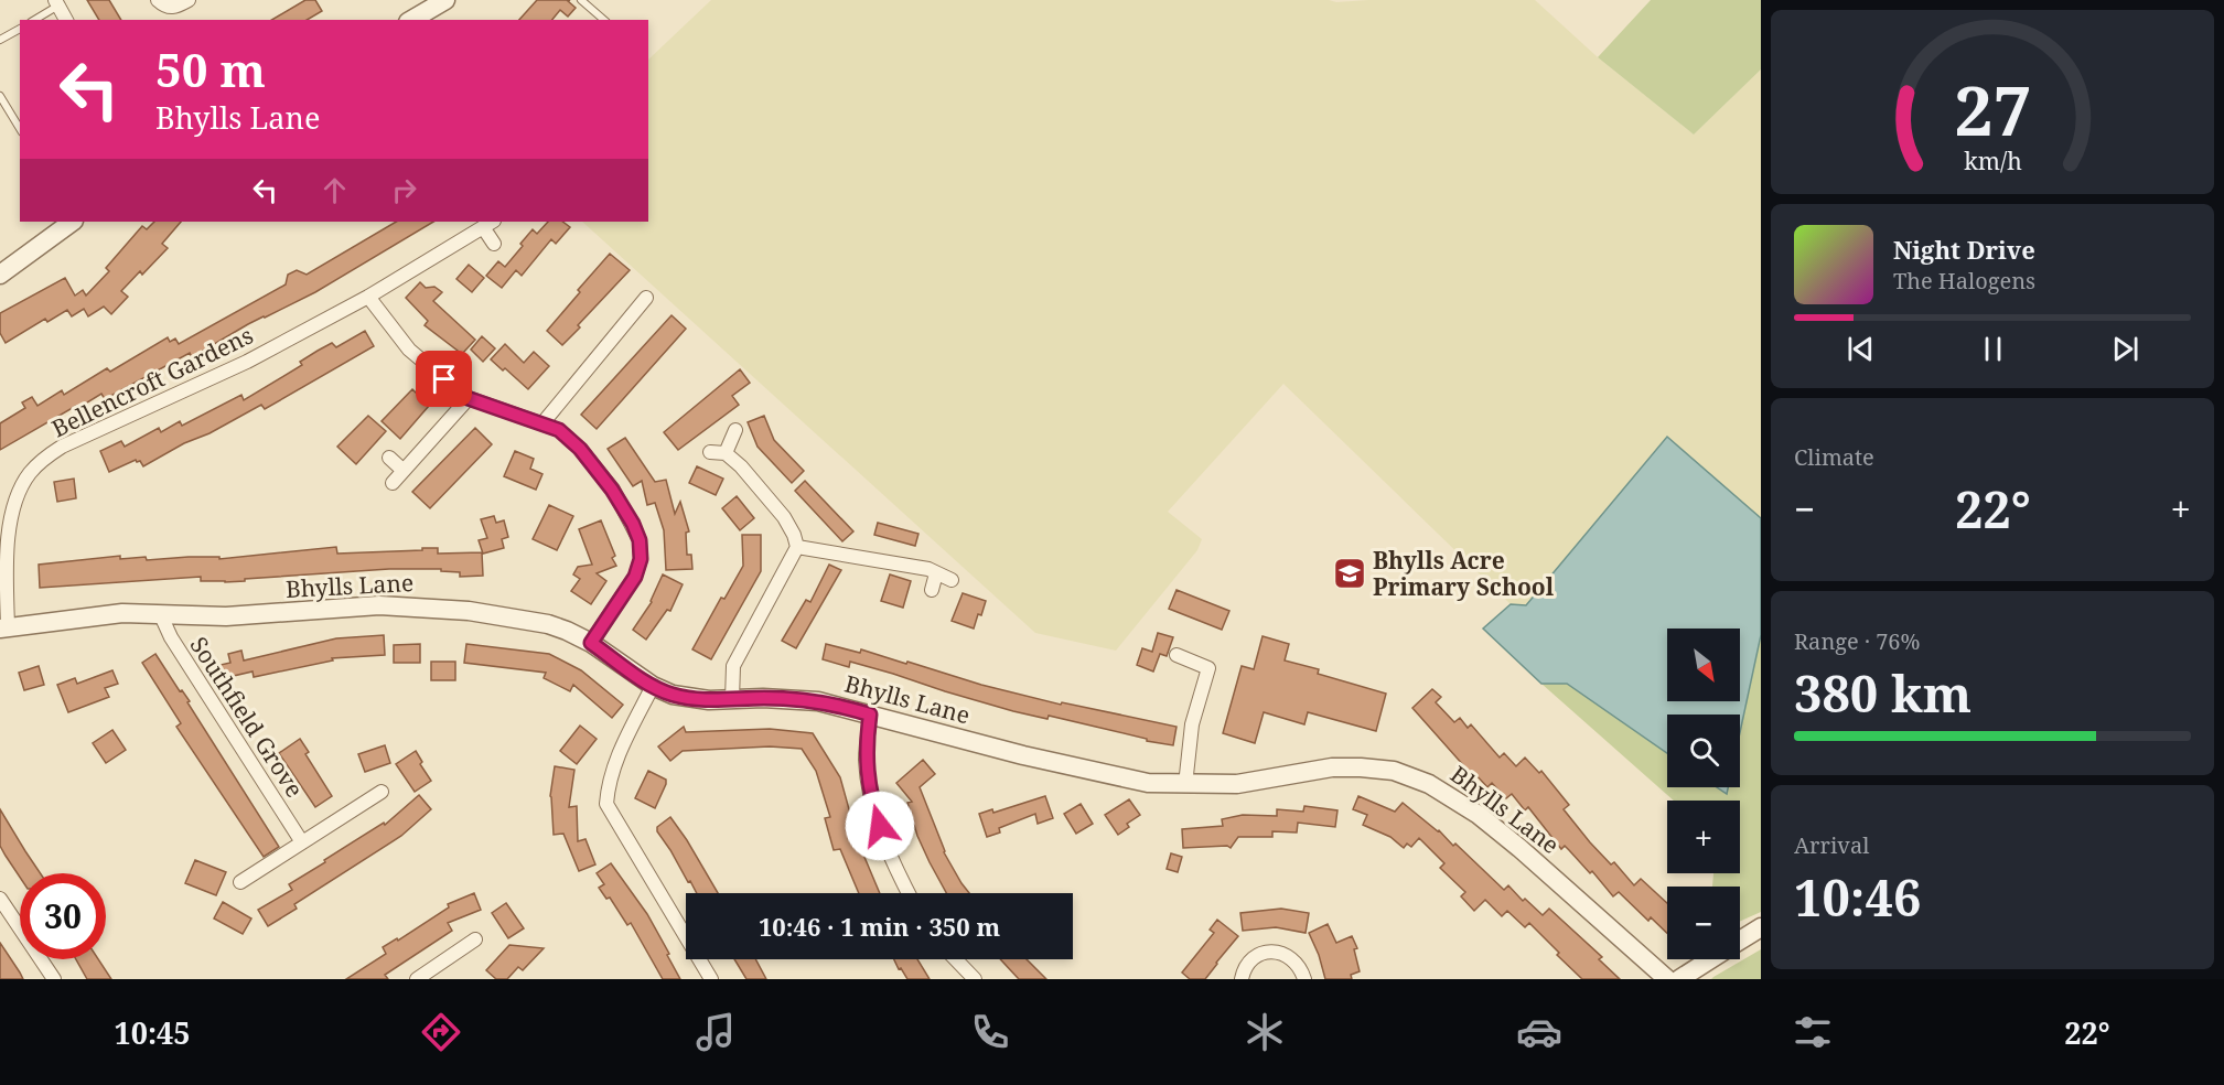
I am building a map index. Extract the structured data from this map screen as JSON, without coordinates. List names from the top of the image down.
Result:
{
  "streets": {
    "street": ["Bellencroft Gardens", "Bhylls Lane", "Southfield Grove"]
  },
  "crossings": [
    ["Bellencroft Gardens", "Bhylls Lane"],
    ["Bhylls Lane", "Southfield Grove"]
  ],
  "places": {
    "school or university": ["Bhylls Acre Primary School"]
  },
  "north": "bottom right",
  "page": {
    "turn": ["50 m", "Bhylls Lane"],
    "song": ["Night Drive", "The Halogens"],
    "tile": [
      "Climate",
      ["Range · 76%", "380 km"],
      ["Arrival", "10:46"]
    ],
    "heat": ["−", "22°", "+"],
    "map_buttons": ["+", "−"],
    "limit": "30",
    "trip": "10:46 · 1 min · 350 m",
    "tabs": ["10:45", "22°"],
    "gauge": ["27", "km/h"]
  }
}
